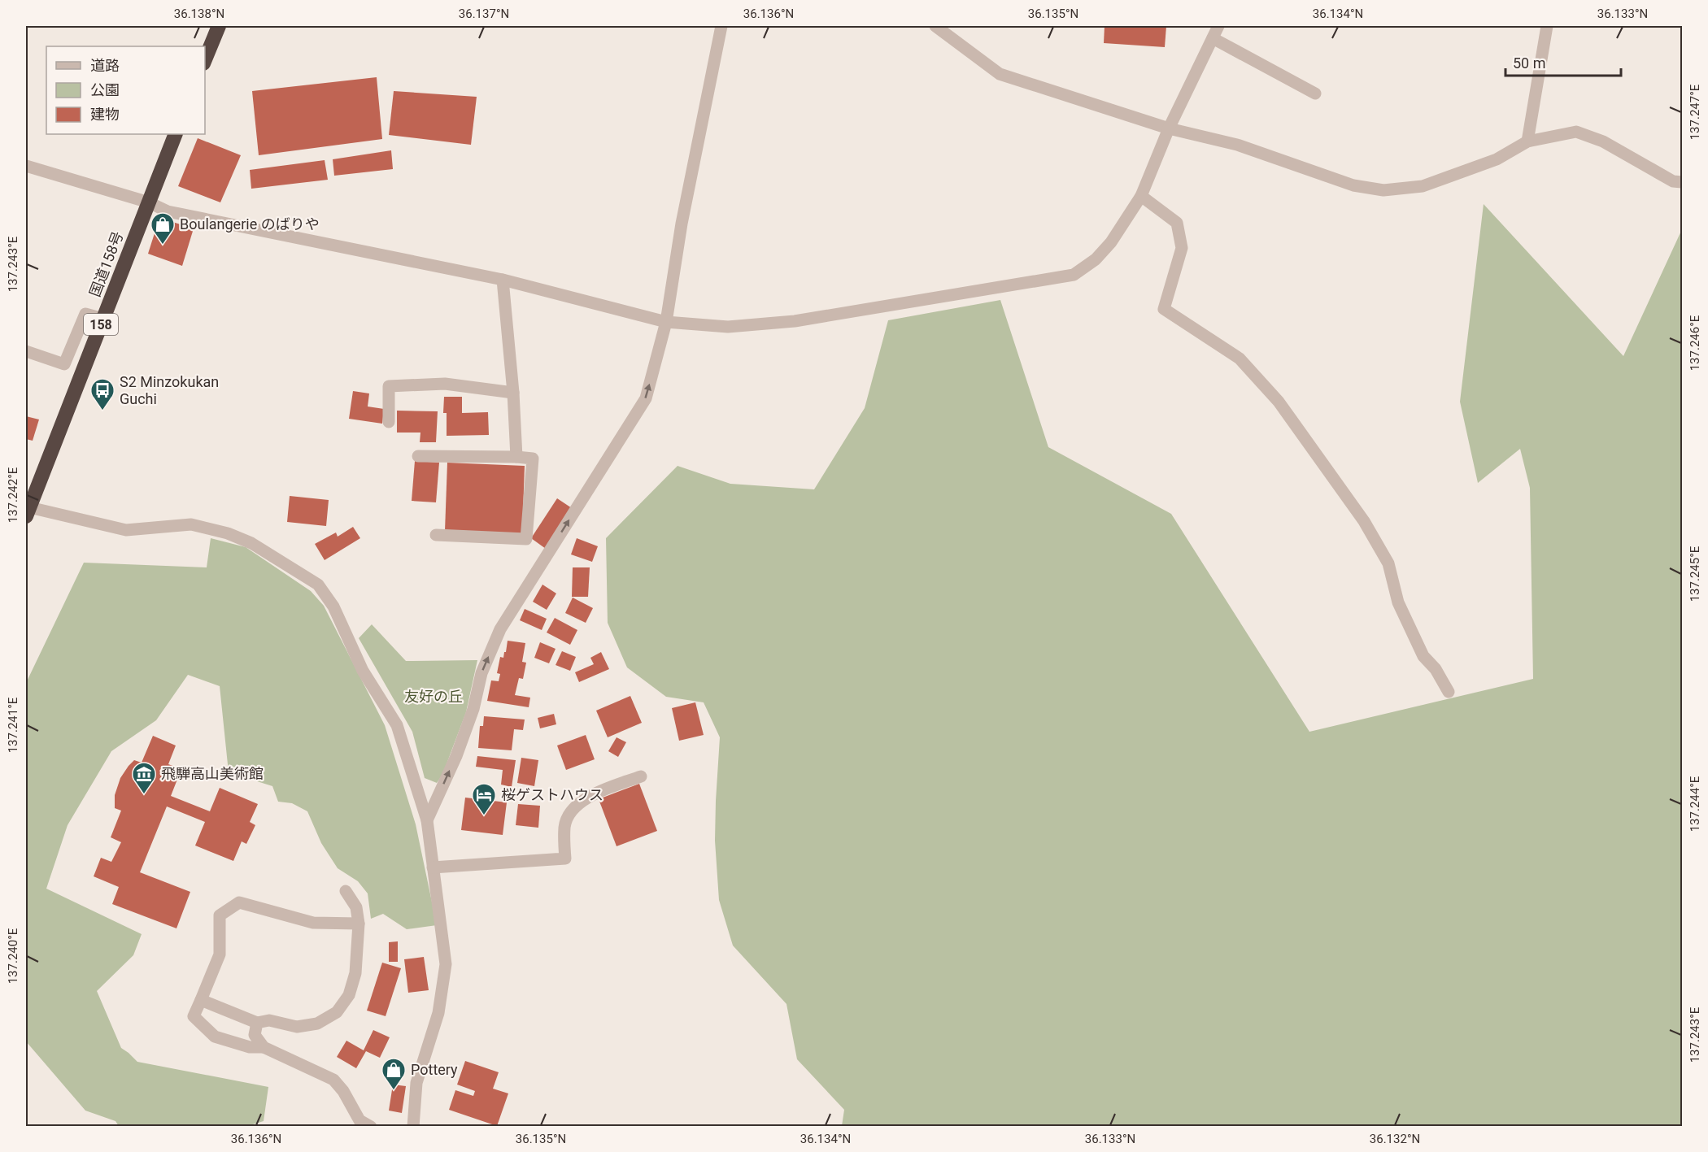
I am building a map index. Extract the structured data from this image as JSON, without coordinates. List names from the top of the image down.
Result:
{
  "streets": {
    "highway": ["国道158号", "158"]
  },
  "parks": ["友好の丘"],
  "places": {
    "shop": ["Boulangerie のばりや", "Pottery"],
    "bus stop": ["S2 Minzokukan Guchi"],
    "museum": ["飛騨高山美術館"],
    "hotel": ["桜ゲストハウス"]
  },
  "legend": ["道路", "公園", "建物"],
  "scale_bar": "50 m",
  "coordinates": [
    "36.138°N",
    "36.137°N",
    "36.136°N",
    "36.135°N",
    "36.134°N",
    "36.133°N",
    "137.247°E",
    "137.243°E",
    "137.246°E",
    "137.242°E",
    "137.245°E",
    "137.241°E",
    "137.244°E",
    "137.240°E",
    "36.132°N"
  ]
}
